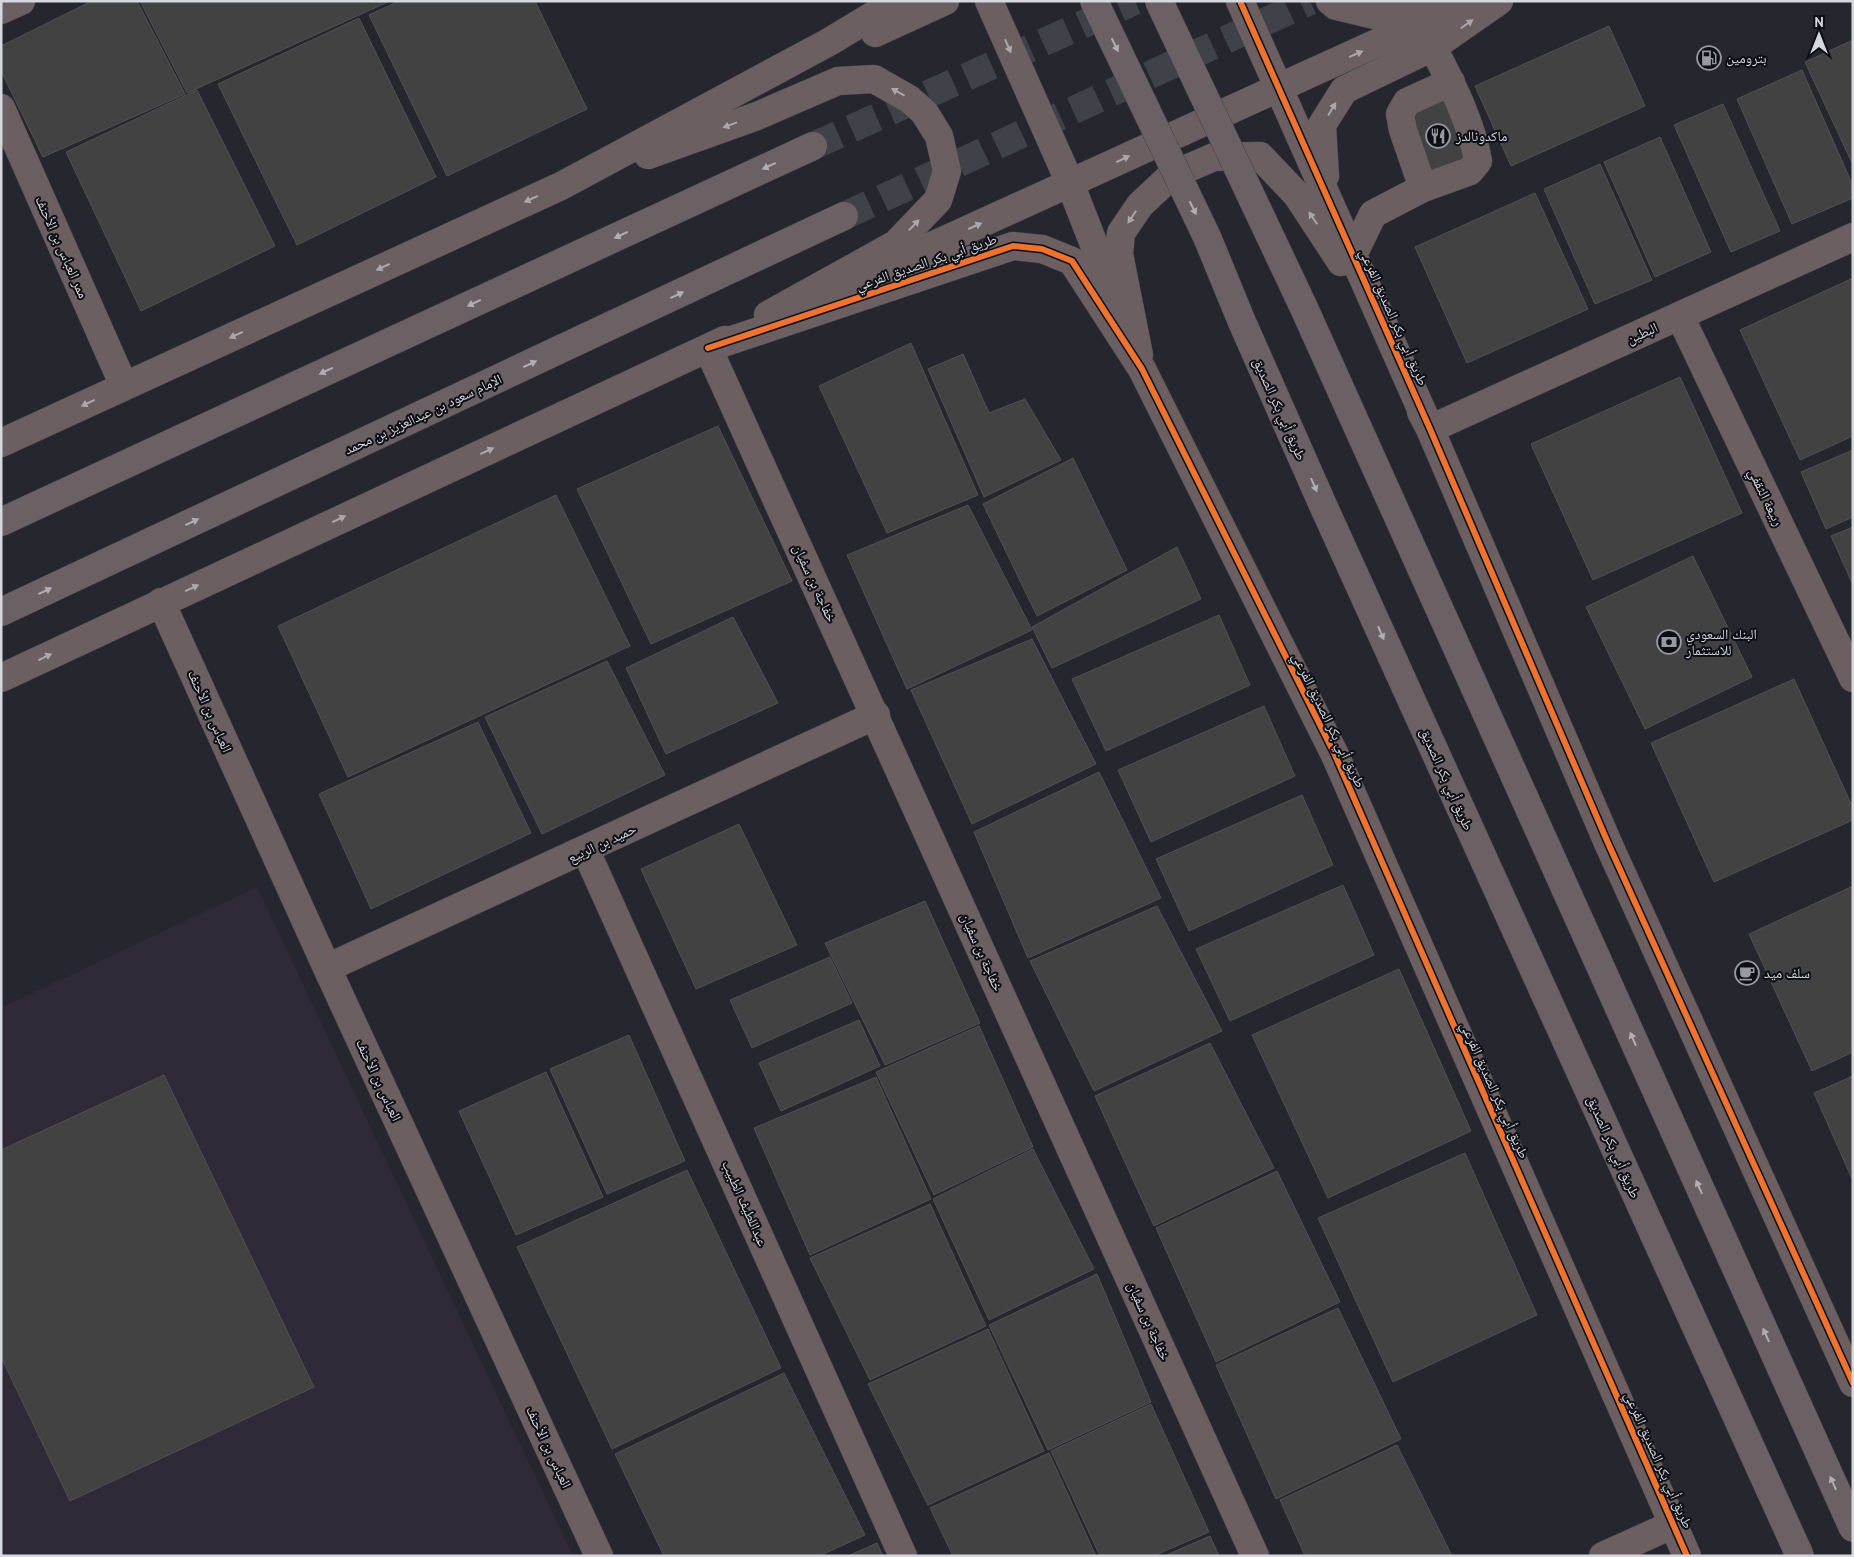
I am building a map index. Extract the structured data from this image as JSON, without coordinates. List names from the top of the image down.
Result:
{
  "streets": {
    "main road": ["طريق أبي بكر الصديق", "الإمام سعود بن عبدالعزيز بن محمد"],
    "street": [
      "ممر العباس بن الأحنف",
      "طريق أبي بكر الصديق الفرعي",
      "البطين",
      "ربيعة الثقفي",
      "خفاجة بن سفيان",
      "العباس بن الأحنف",
      "حميد بن الربيع",
      "عبداللطيف الطبيب"
    ]
  },
  "crossings": [
    ["طريق أبي بكر الصديق الفرعي", "البطين"],
    ["طريق أبي بكر الصديق الفرعي", "خفاجة بن سفيان"],
    ["البطين", "ربيعة الثقفي"],
    ["خفاجة بن سفيان", "حميد بن الربيع"],
    ["العباس بن الأحنف", "حميد بن الربيع"],
    ["حميد بن الربيع", "عبداللطيف الطبيب"]
  ],
  "places": {
    "fuel station": ["بترومين"],
    "restaurant": ["ماكدونالدز"],
    "bank": ["البنك السعودي للاستثمار"],
    "cafe": ["سلف ميد"]
  },
  "north": "top"
}
